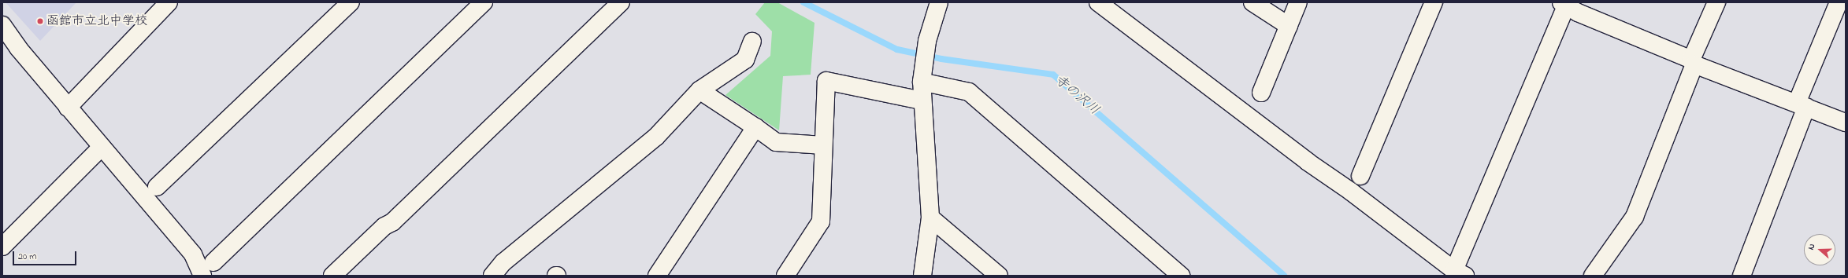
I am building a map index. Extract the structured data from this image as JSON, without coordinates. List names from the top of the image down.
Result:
{
  "water": ["寺の沢川"],
  "places": ["函館市立北中学校"],
  "scale_bar": "20 m",
  "north": "left"
}
